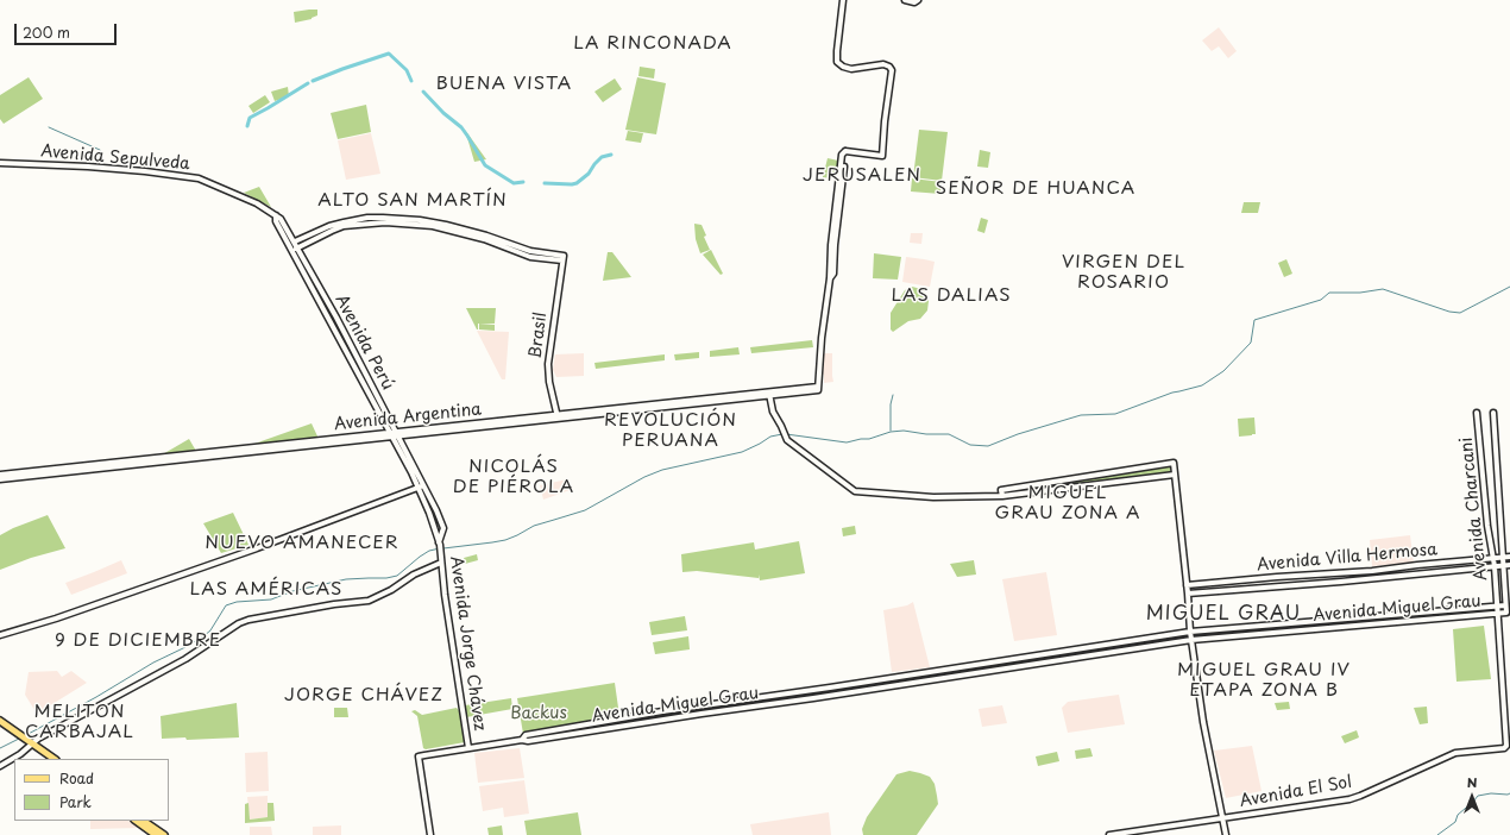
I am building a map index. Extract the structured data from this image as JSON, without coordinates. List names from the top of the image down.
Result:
{
  "streets": {
    "street": [
      "Avenida Sepulveda",
      "Brasil",
      "Avenida Perú",
      "Avenida Argentina",
      "Avenida Charcani",
      "Avenida Villa Hermosa",
      "Avenida Miguel Grau",
      "Avenida Jorge Chávez",
      "Avenida El Sol"
    ]
  },
  "crossings": [
    ["Avenida Sepulveda", "Avenida Perú"],
    ["Brasil", "Avenida Argentina"],
    ["Avenida Perú", "Avenida Argentina"],
    ["Avenida Perú", "Avenida Jorge Chávez"],
    ["Avenida Charcani", "Avenida Villa Hermosa"],
    ["Avenida Charcani", "Avenida Miguel Grau"],
    ["Avenida Charcani", "Avenida El Sol"]
  ],
  "districts": [
    "LA RINCONADA",
    "BUENA VISTA",
    "JERUSALEN",
    "SEÑOR DE HUANCA",
    "ALTO SAN MARTÍN",
    "VIRGEN DEL ROSARIO",
    "LAS DALIAS",
    "REVOLUCIÓN PERUANA",
    "NICOLÁS DE PIÉROLA",
    "MIGUEL GRAU ZONA A",
    "NUEVO AMANECER",
    "LAS AMÉRICAS",
    "MIGUEL GRAU",
    "9 DE DICIEMBRE",
    "MIGUEL GRAU IV ETAPA ZONA B",
    "JORGE CHÁVEZ",
    "MELITON CARBAJAL"
  ],
  "parks": ["Backus"],
  "legend": ["Road", "Park"],
  "scale_bar": "200 m",
  "north": "top"
}
